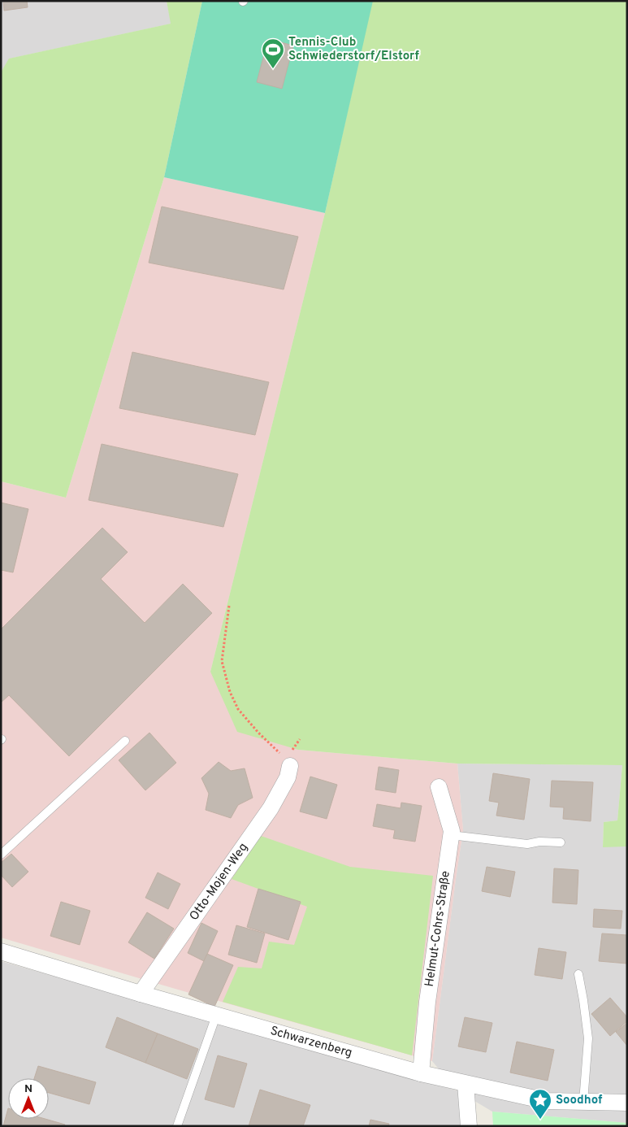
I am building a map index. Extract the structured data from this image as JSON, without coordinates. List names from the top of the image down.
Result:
{
  "streets": {
    "street": ["Otto-Mojen-Weg", "Helmut-Cohrs-Straße", "Schwarzenberg"]
  },
  "crossings": [
    ["Otto-Mojen-Weg", "Schwarzenberg"],
    ["Helmut-Cohrs-Straße", "Schwarzenberg"]
  ],
  "places": {
    "sports": ["Tennis-Club Schwiederstorf/Elstorf"],
    "place": ["Soodhof"]
  },
  "north": "top"
}
